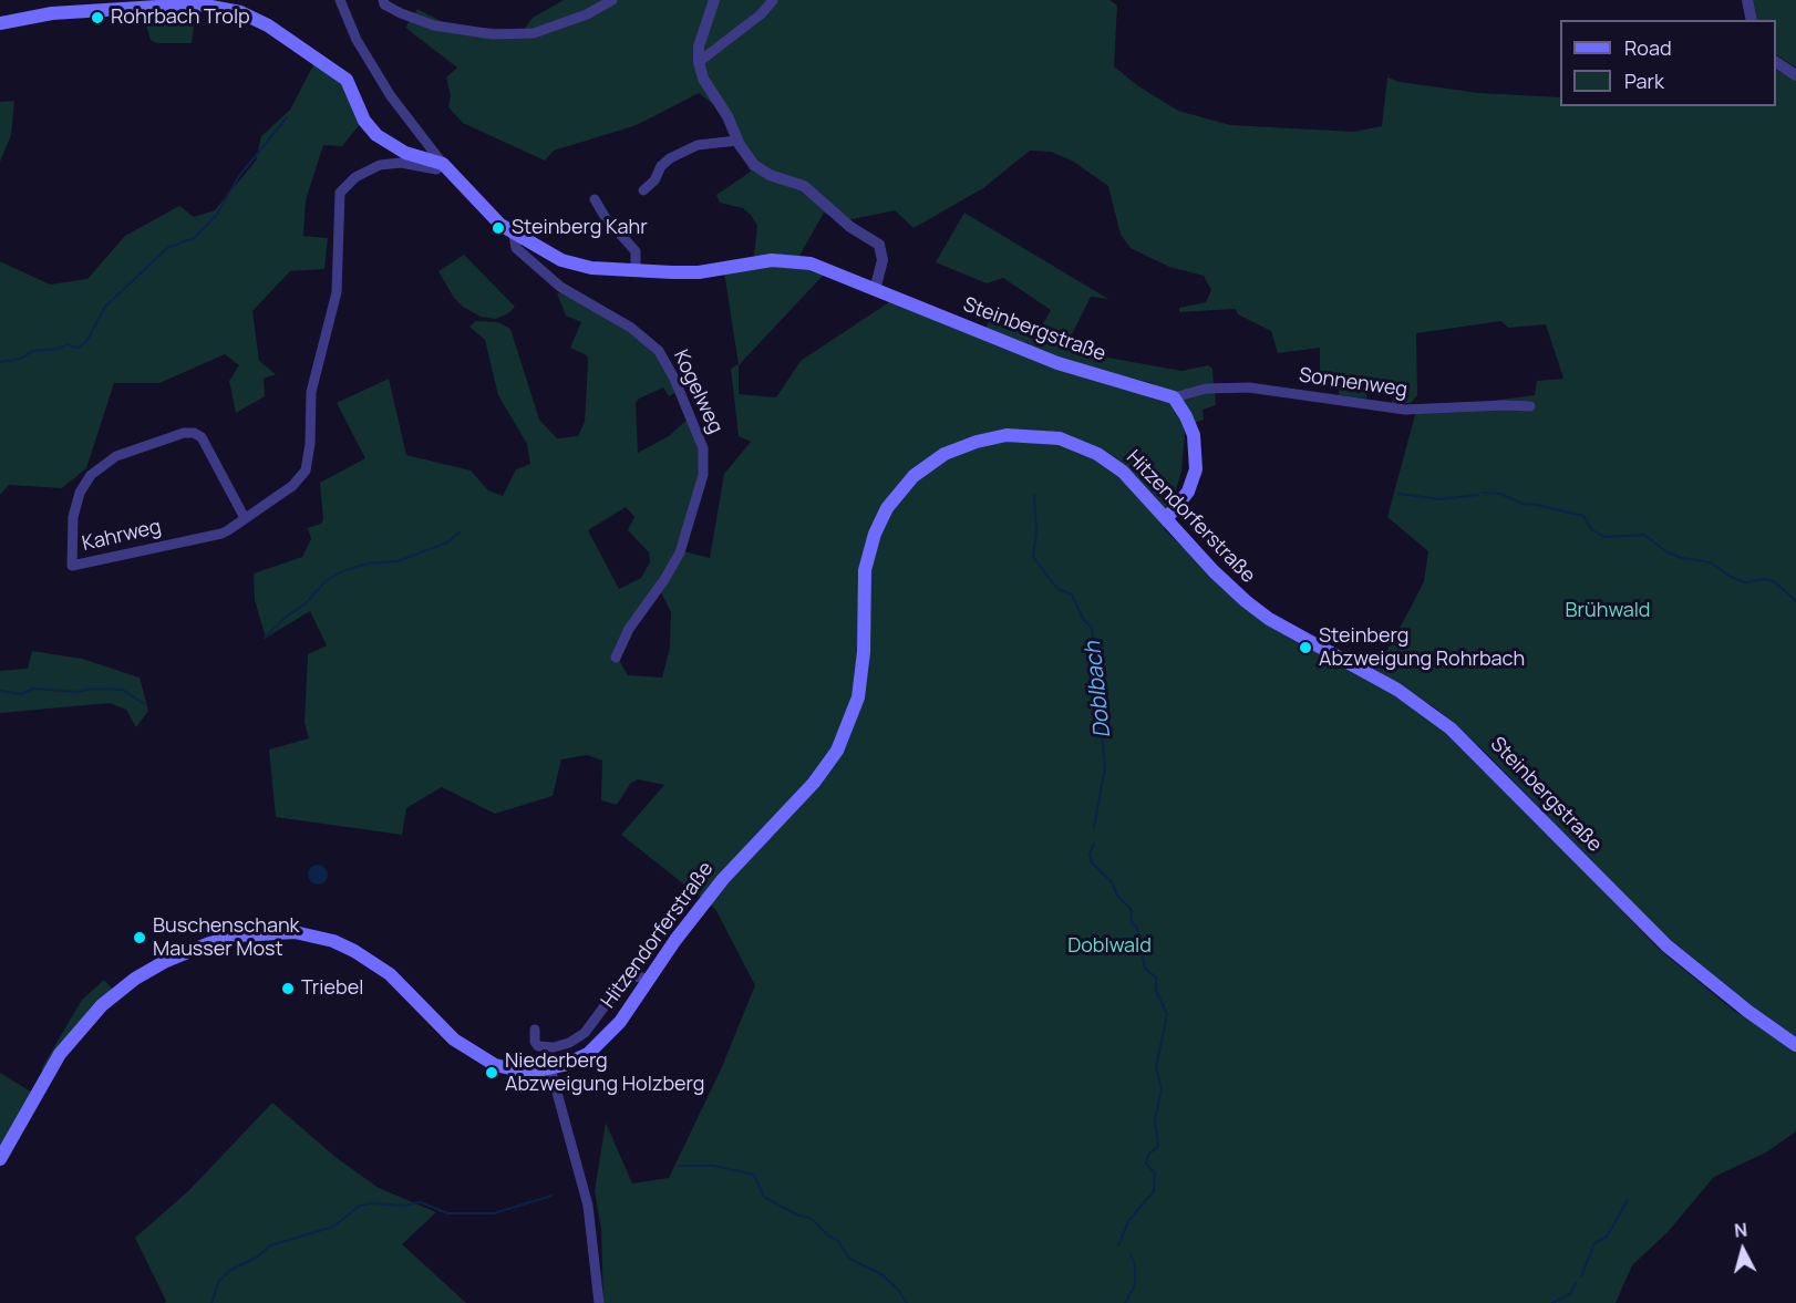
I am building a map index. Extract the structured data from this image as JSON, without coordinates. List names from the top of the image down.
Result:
{
  "streets": {
    "main road": ["Steinbergstraße", "Hitzendorferstraße"],
    "street": ["Sonnenweg", "Kogelweg", "Kahrweg"]
  },
  "crossings": [
    ["Steinbergstraße", "Sonnenweg"],
    ["Steinbergstraße", "Kogelweg"],
    ["Steinbergstraße", "Hitzendorferstraße"],
    ["Steinbergstraße", "Kahrweg"]
  ],
  "water": ["Doblbach"],
  "parks": ["Brühwald", "Doblwald"],
  "places": [
    "Rohrbach Trolp",
    "Steinberg Kahr",
    "Steinberg Abzweigung Rohrbach",
    "Buschenschank Mausser Most",
    "Triebel",
    "Niederberg Abzweigung Holzberg"
  ],
  "legend": ["Road", "Park"],
  "north": "top"
}
